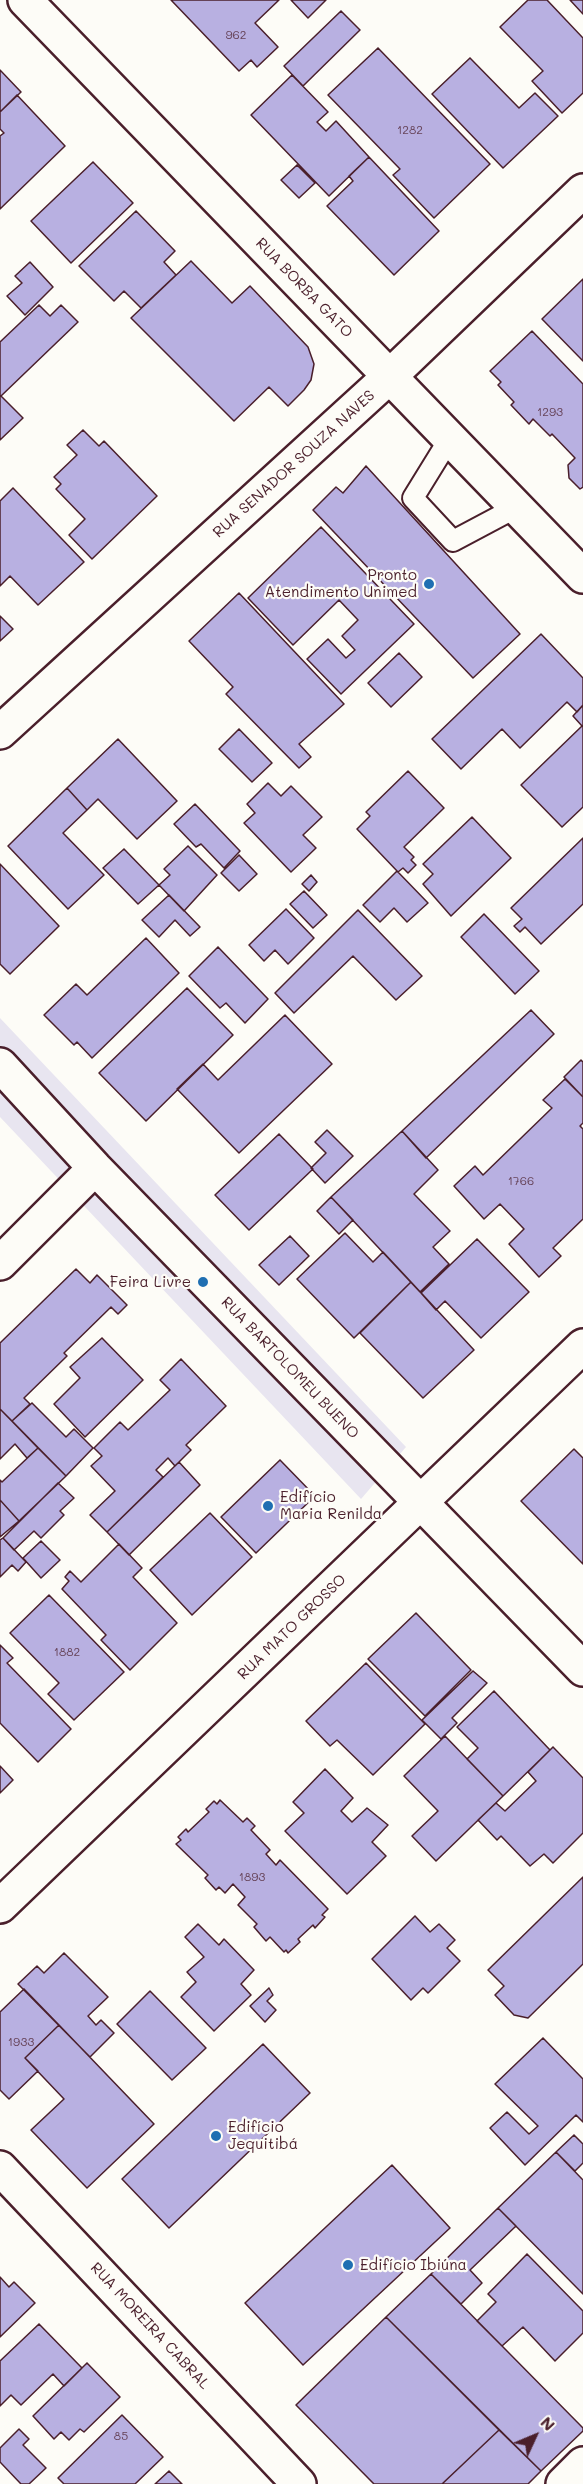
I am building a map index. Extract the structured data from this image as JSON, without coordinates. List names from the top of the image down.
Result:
{
  "streets": {
    "street": [
      "RUA BORBA GATO",
      "RUA SENADOR SOUZA NAVES",
      "RUA BARTOLOMEU BUENO",
      "RUA MATO GROSSO",
      "RUA MOREIRA CABRAL"
    ]
  },
  "crossings": [
    ["RUA BORBA GATO", "RUA SENADOR SOUZA NAVES"],
    ["RUA BARTOLOMEU BUENO", "RUA MATO GROSSO"]
  ],
  "places": [
    "Pronto Atendimento Unimed",
    "Feira Livre",
    "Edifício Maria Renilda",
    "Edifício Jequitibá",
    "Edifício Ibiúna"
  ],
  "house_numbers": [
    "962",
    "1282",
    "1293",
    "1766",
    "1882",
    "1893",
    "1933",
    "85"
  ],
  "north": "top right"
}
